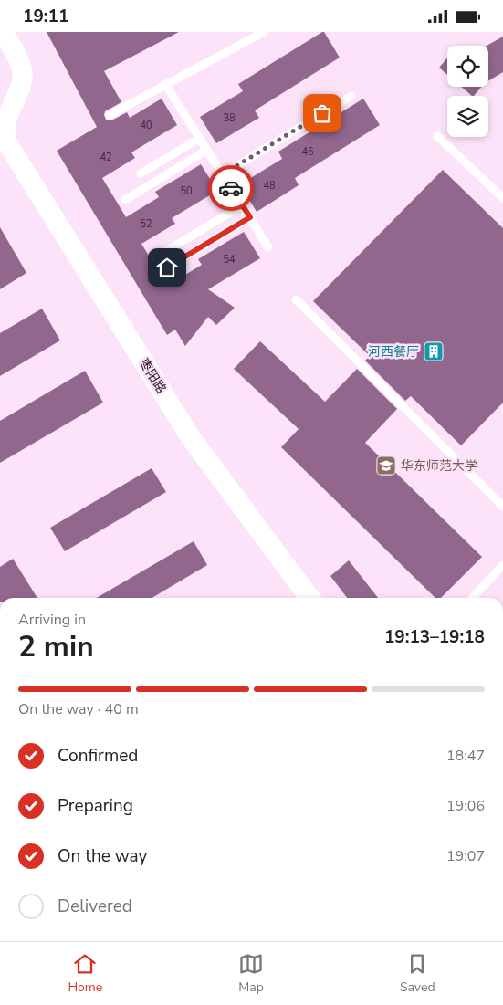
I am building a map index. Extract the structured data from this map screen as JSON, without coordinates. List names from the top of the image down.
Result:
{
  "streets": {
    "street": ["枣阳路"]
  },
  "places": {
    "building": ["河西餐厅"],
    "school or university": ["华东师范大学"]
  },
  "house_numbers": [
    "38",
    "40",
    "46",
    "42",
    "48",
    "50",
    "52",
    "54"
  ],
  "page": {
    "status": "19:11",
    "heading": ["2 min", "Arriving in", "19:13–19:18"],
    "bar": "On the way · 40 m",
    "list": [
      ["Confirmed", "18:47"],
      ["Preparing", "19:06"],
      ["On the way", "19:07"],
      "Delivered"
    ],
    "tabs": ["Home", "Map", "Saved"]
  }
}
